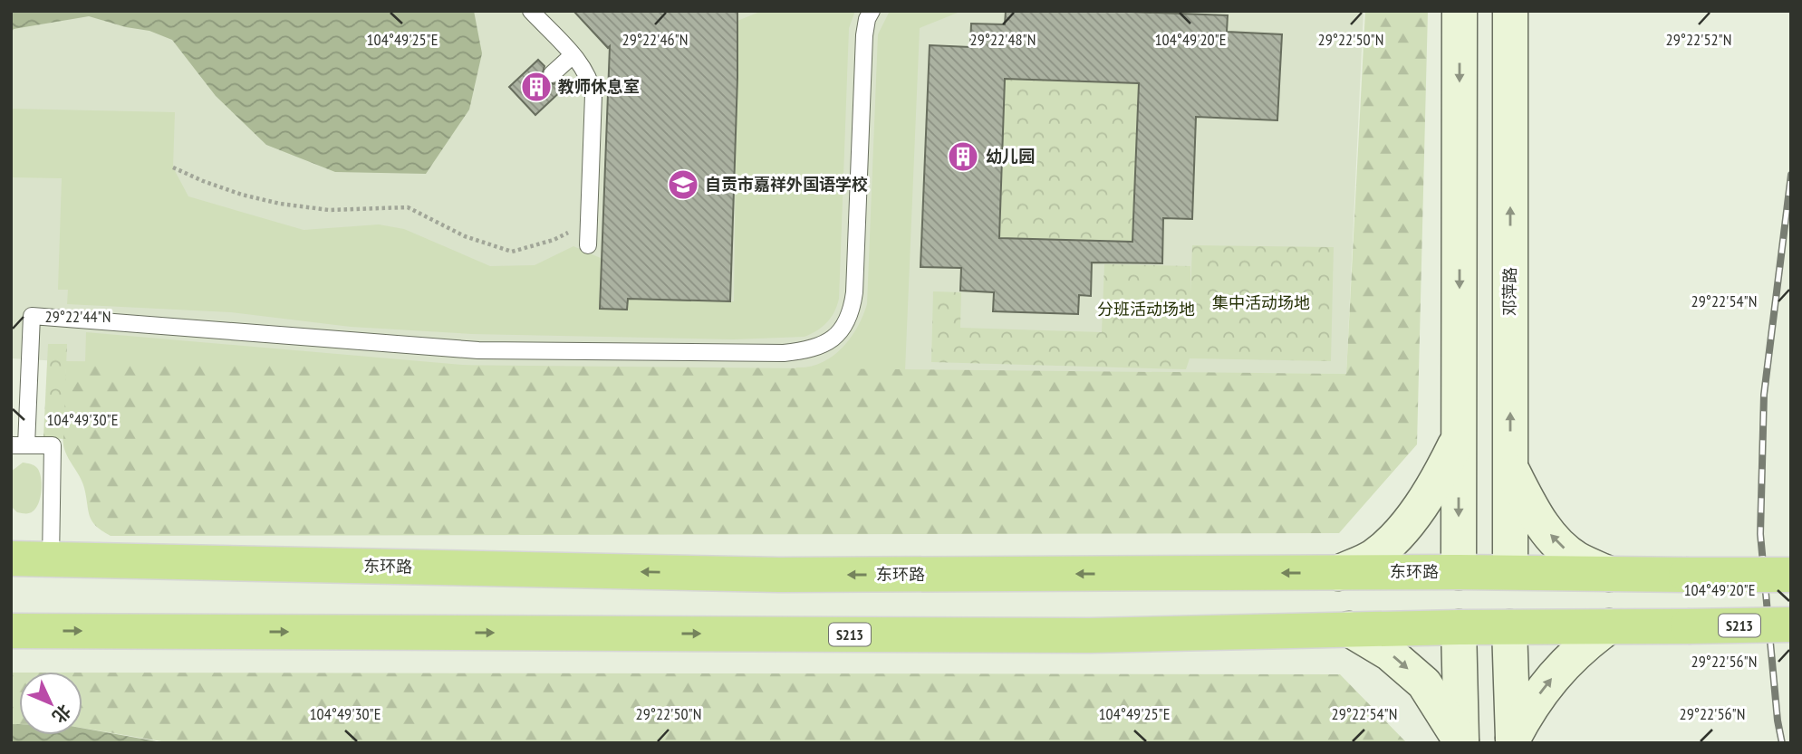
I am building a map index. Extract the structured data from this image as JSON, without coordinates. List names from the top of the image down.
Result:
{
  "streets": {
    "highway": ["东环路", "S213"],
    "main road": ["邓萍路"]
  },
  "crossings": [
    ["邓萍路", "东环路"]
  ],
  "parks": ["集中活动场地", "分班活动场地"],
  "places": {
    "building": ["教师休息室", "幼儿园"],
    "school or university": ["自贡市嘉祥外国语学校"]
  },
  "north": "bottom right",
  "coordinates": [
    "104°49'25\"E",
    "104°49'20\"E",
    "29°22'46\"N",
    "29°22'48\"N",
    "29°22'50\"N",
    "29°22'52\"N",
    "29°22'54\"N",
    "29°22'44\"N",
    "104°49'30\"E",
    "29°22'56\"N"
  ]
}
